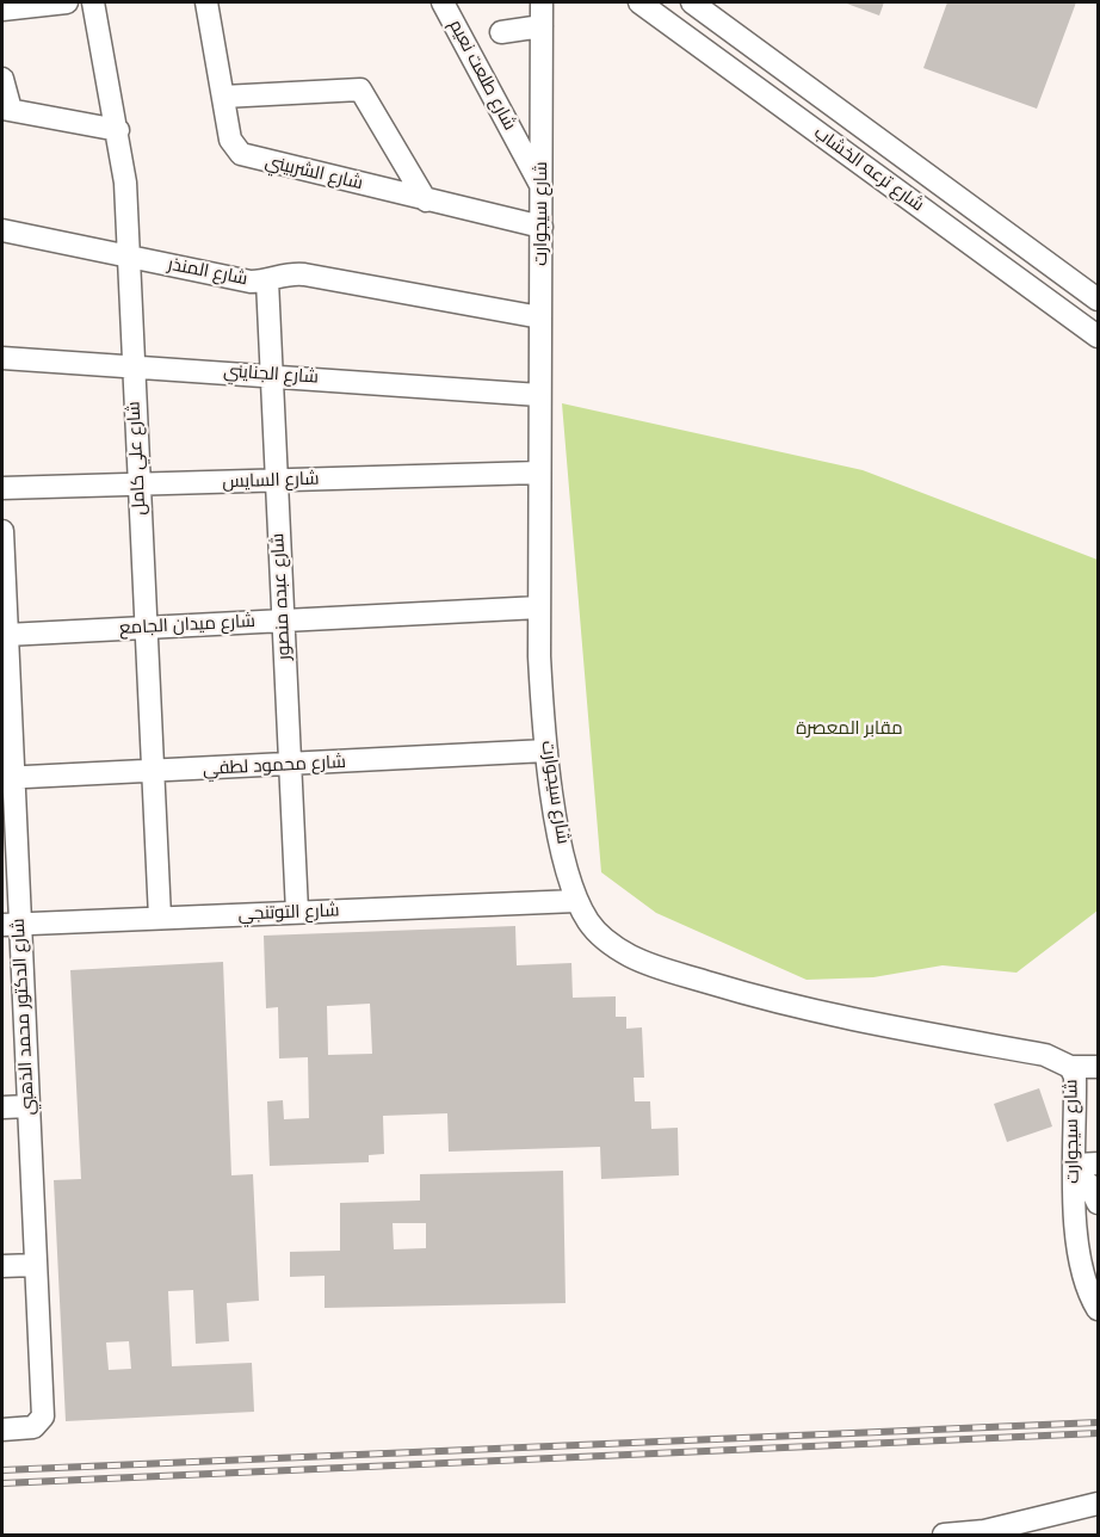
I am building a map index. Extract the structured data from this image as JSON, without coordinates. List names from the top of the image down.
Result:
{
  "streets": {
    "street": [
      "شارع طلعت نعيم",
      "شارع ترعه الخشاب",
      "شارع الشربيني",
      "شارع سيجوارت",
      "شارع المنذر",
      "شارع الجنايني",
      "شارع علي كامل",
      "شارع السايس",
      "شارع عبده منصور",
      "شارع ميدان الجامع",
      "شارع محمود لطفي",
      "شارع التوتنجي",
      "شارع الدكتور محمد الذهبي"
    ]
  },
  "crossings": [
    ["شارع طلعت نعيم", "شارع سيجوارت"],
    ["شارع الشربيني", "شارع سيجوارت"],
    ["شارع سيجوارت", "شارع المنذر"],
    ["شارع سيجوارت", "شارع الجنايني"],
    ["شارع سيجوارت", "شارع السايس"],
    ["شارع سيجوارت", "شارع ميدان الجامع"],
    ["شارع سيجوارت", "شارع محمود لطفي"],
    ["شارع سيجوارت", "شارع التوتنجي"],
    ["شارع المنذر", "شارع علي كامل"],
    ["شارع المنذر", "شارع عبده منصور"],
    ["شارع الجنايني", "شارع علي كامل"],
    ["شارع الجنايني", "شارع عبده منصور"],
    ["شارع علي كامل", "شارع السايس"],
    ["شارع علي كامل", "شارع ميدان الجامع"],
    ["شارع علي كامل", "شارع محمود لطفي"],
    ["شارع علي كامل", "شارع التوتنجي"],
    ["شارع السايس", "شارع عبده منصور"],
    ["شارع عبده منصور", "شارع ميدان الجامع"],
    ["شارع عبده منصور", "شارع محمود لطفي"],
    ["شارع عبده منصور", "شارع التوتنجي"],
    ["شارع ميدان الجامع", "شارع الدكتور محمد الذهبي"],
    ["شارع محمود لطفي", "شارع الدكتور محمد الذهبي"],
    ["شارع التوتنجي", "شارع الدكتور محمد الذهبي"]
  ],
  "parks": ["مقابر المعصرة"]
}
